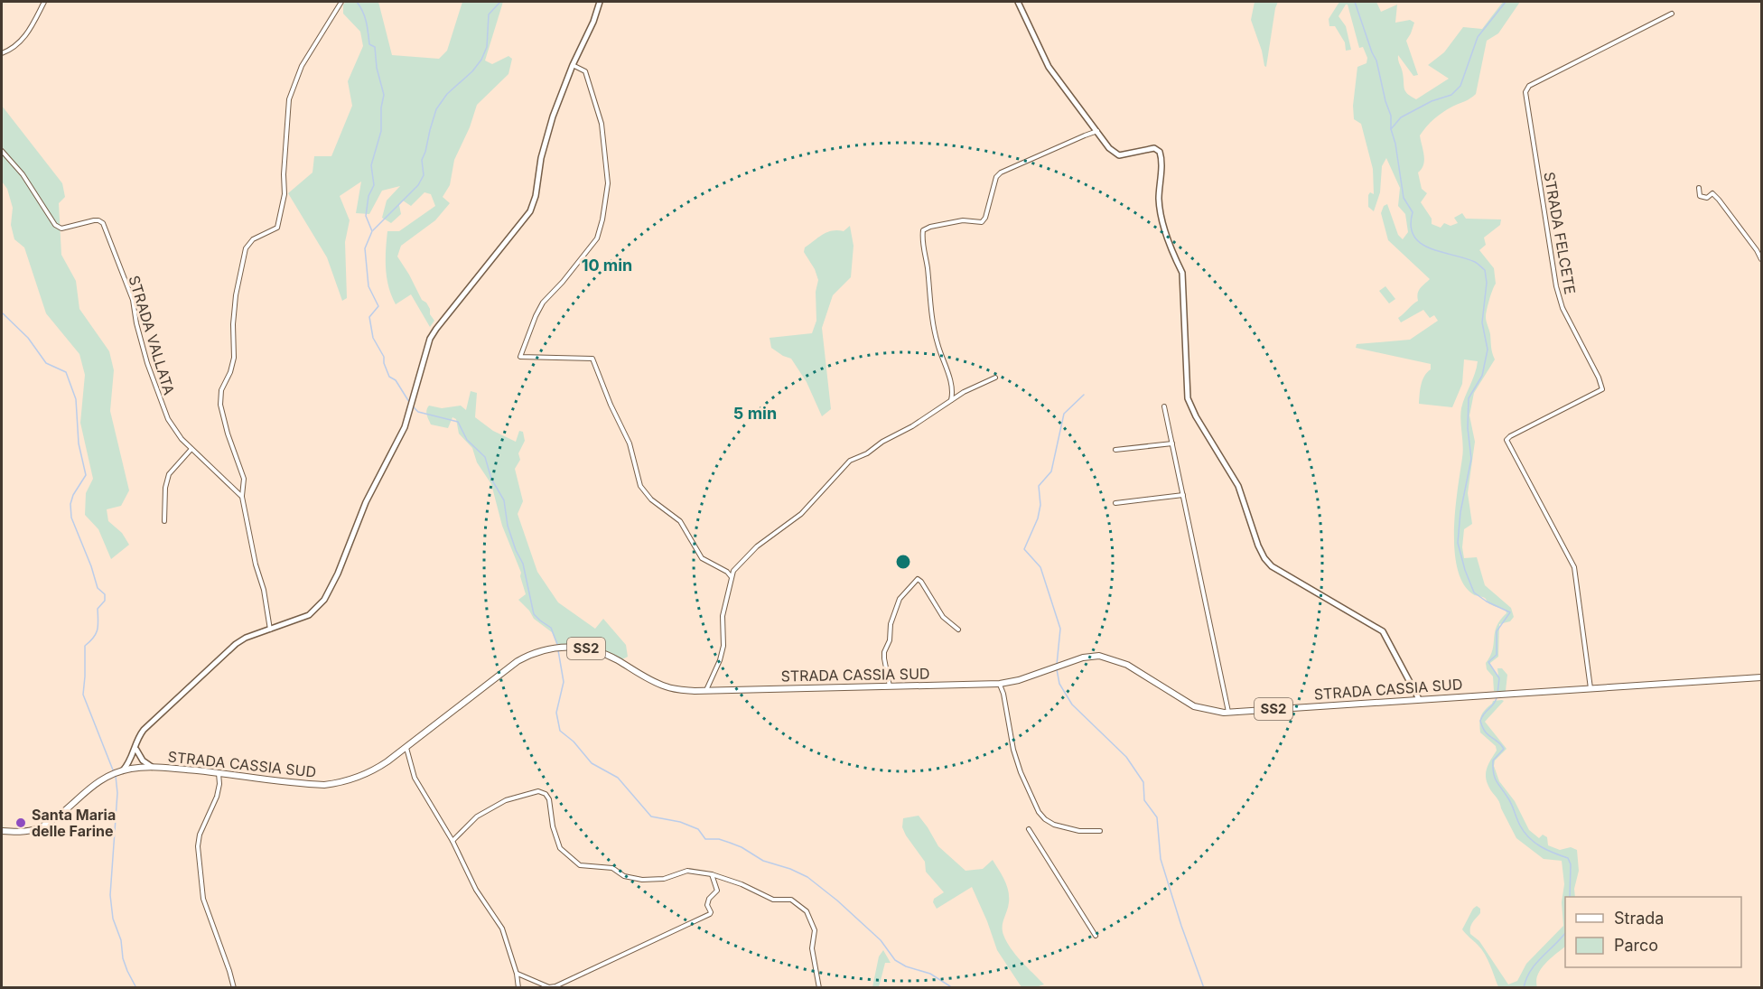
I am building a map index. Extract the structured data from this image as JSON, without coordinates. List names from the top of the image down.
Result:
{
  "streets": {
    "main road": ["SS2", "STRADA CASSIA SUD"],
    "street": ["STRADA FELCETE", "STRADA VALLATA"]
  },
  "crossings": [
    ["STRADA FELCETE", "STRADA CASSIA SUD"]
  ],
  "places": ["Santa Maria delle Farine"],
  "legend": ["Strada", "Parco"],
  "rings": ["10 min", "5 min"]
}
